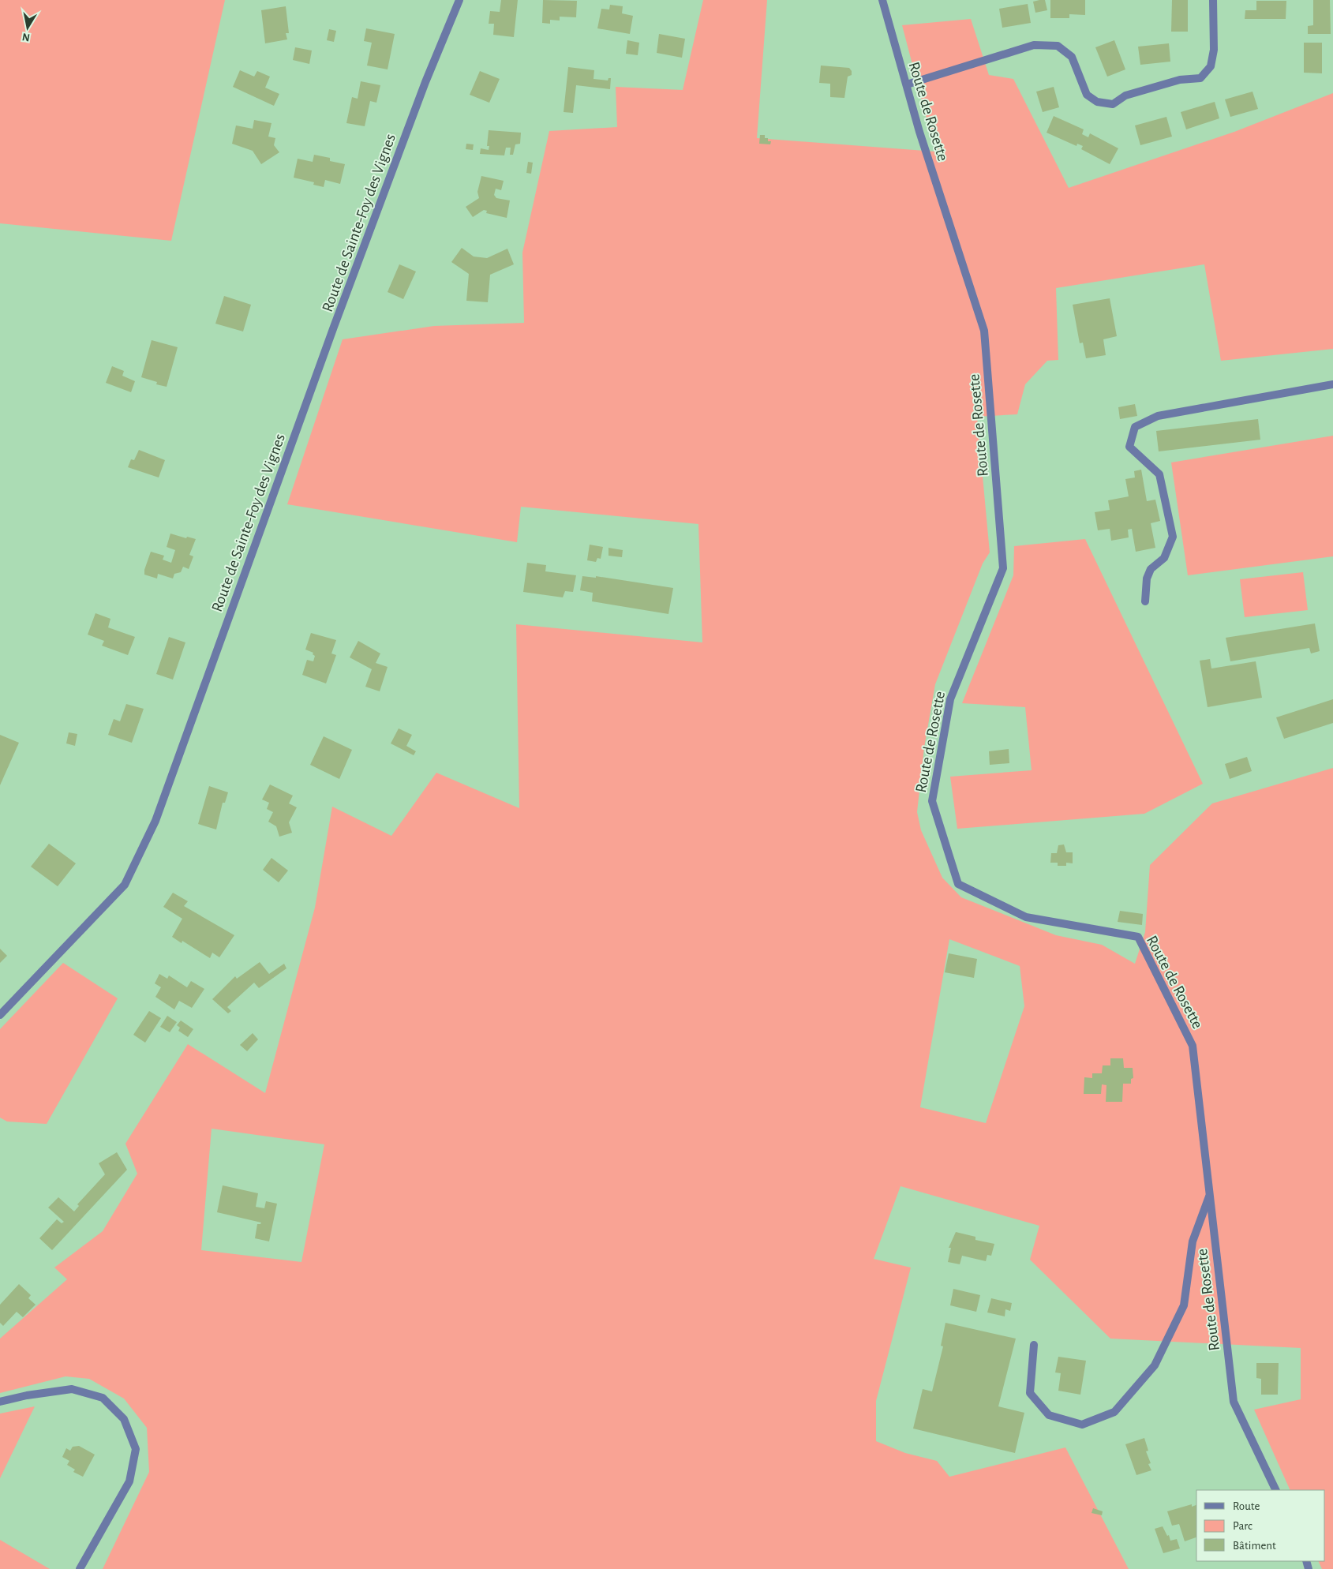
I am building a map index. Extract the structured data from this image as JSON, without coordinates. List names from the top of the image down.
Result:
{
  "streets": {
    "street": ["Route de Rosette", "Route de Sainte-Foy des Vignes"]
  },
  "legend": ["Route", "Parc", "Bâtiment"],
  "north": "bottom"
}
